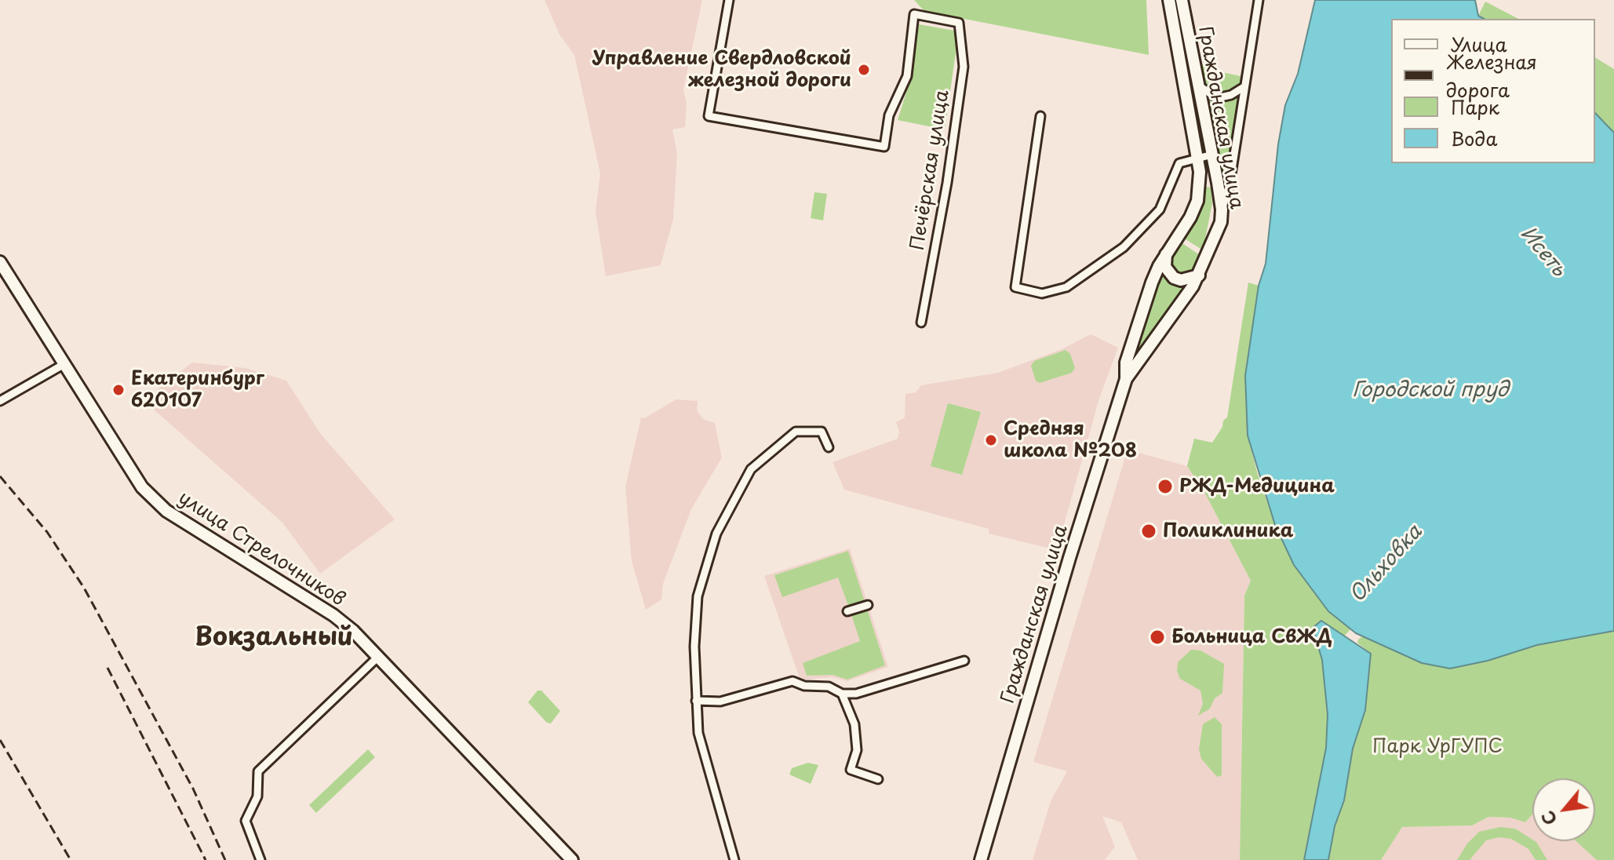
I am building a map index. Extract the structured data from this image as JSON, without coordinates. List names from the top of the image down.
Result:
{
  "streets": {
    "street": ["Гражданская улица", "Печёрская улица", "улица Стрелочников"]
  },
  "districts": ["Вокзальный"],
  "water": ["Исеть", "Городской пруд", "Ольховка"],
  "parks": ["Парк УрГУПС"],
  "places": [
    "Управление Свердловской железной дороги",
    "Екатеринбург 620107",
    "Средняя школа №208",
    "РЖД-Медицина",
    "Поликлиника",
    "Больница СвЖД"
  ],
  "legend": [
    "Улица",
    "Железная дорога",
    "Парк",
    "Вода"
  ],
  "north": "bottom left"
}
